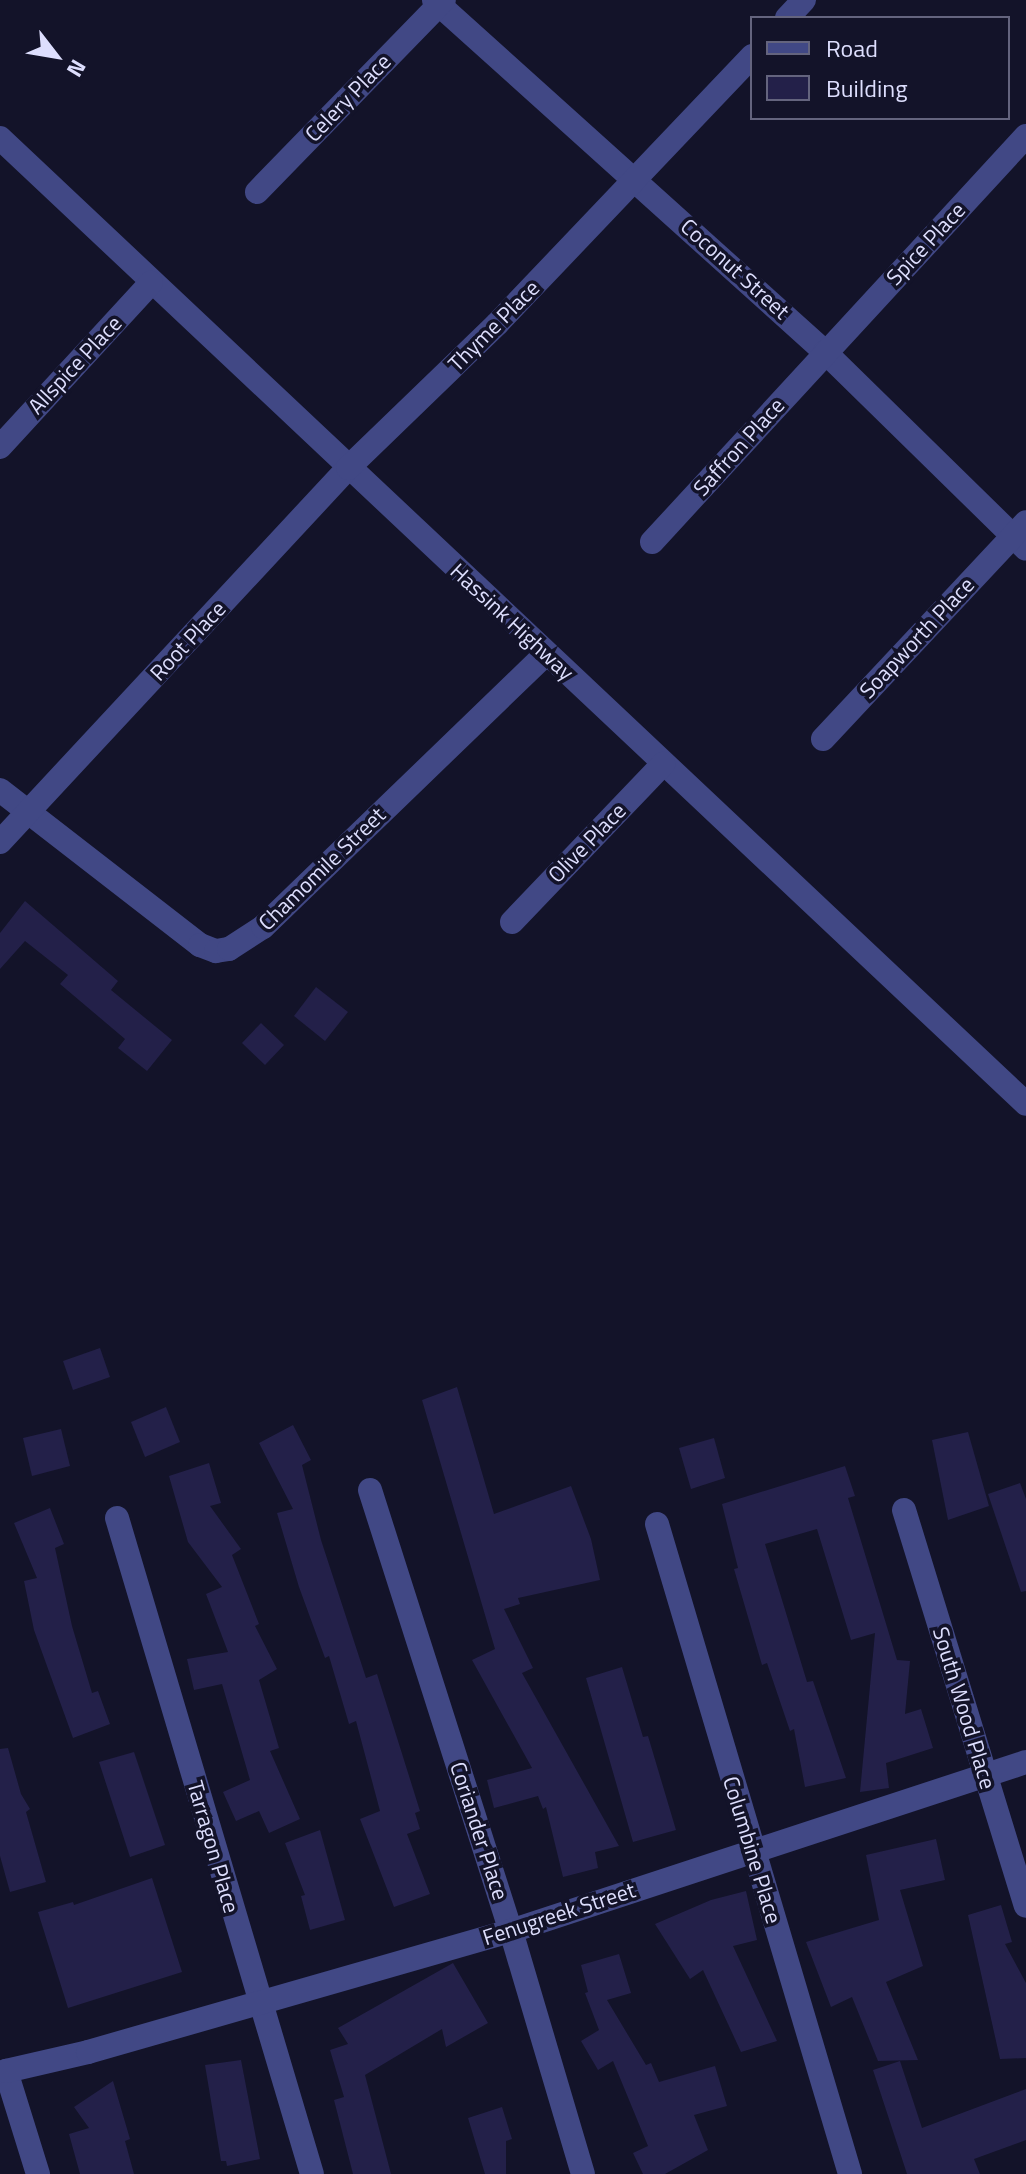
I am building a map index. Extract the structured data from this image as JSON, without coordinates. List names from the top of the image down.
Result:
{
  "streets": {
    "street": [
      "Celery Place",
      "Spice Place",
      "Coconut Street",
      "Thyme Place",
      "Allspice Place",
      "Saffron Place",
      "Hassink Highway",
      "Soapworth Place",
      "Root Place",
      "Olive Place",
      "Chamomile Street",
      "South Wood Place",
      "Coriander Place",
      "Tarragon Place",
      "Columbine Place",
      "Fenugreek Street"
    ]
  },
  "crossings": [
    ["Celery Place", "Coconut Street"],
    ["Spice Place", "Coconut Street"],
    ["Spice Place", "Saffron Place"],
    ["Coconut Street", "Thyme Place"],
    ["Coconut Street", "Saffron Place"],
    ["Coconut Street", "Soapworth Place"],
    ["Thyme Place", "Hassink Highway"],
    ["Thyme Place", "Root Place"],
    ["Allspice Place", "Hassink Highway"],
    ["Hassink Highway", "Root Place"],
    ["Hassink Highway", "Olive Place"],
    ["Hassink Highway", "Chamomile Street"],
    ["Root Place", "Chamomile Street"],
    ["South Wood Place", "Fenugreek Street"],
    ["Coriander Place", "Fenugreek Street"],
    ["Tarragon Place", "Fenugreek Street"],
    ["Columbine Place", "Fenugreek Street"]
  ],
  "legend": ["Road", "Building"],
  "north": "bottom right"
}
